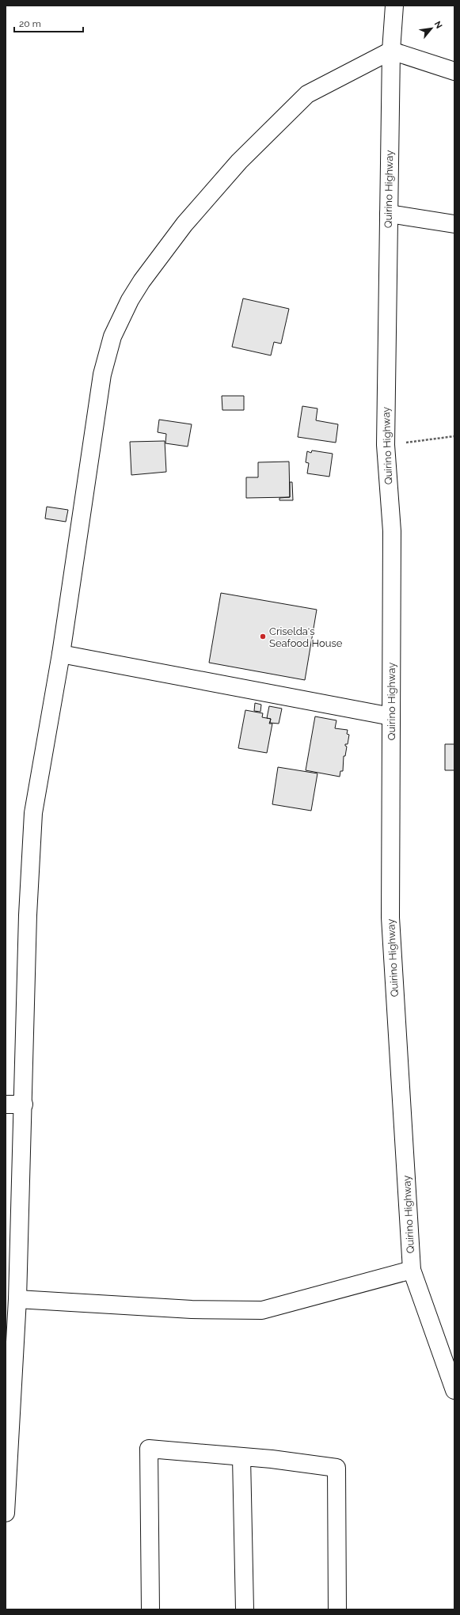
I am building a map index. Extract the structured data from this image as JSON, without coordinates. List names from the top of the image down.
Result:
{
  "streets": {
    "main road": ["Quirino Highway"]
  },
  "places": ["Criselda's Seafood House"],
  "scale_bar": "20 m",
  "north": "top right"
}
